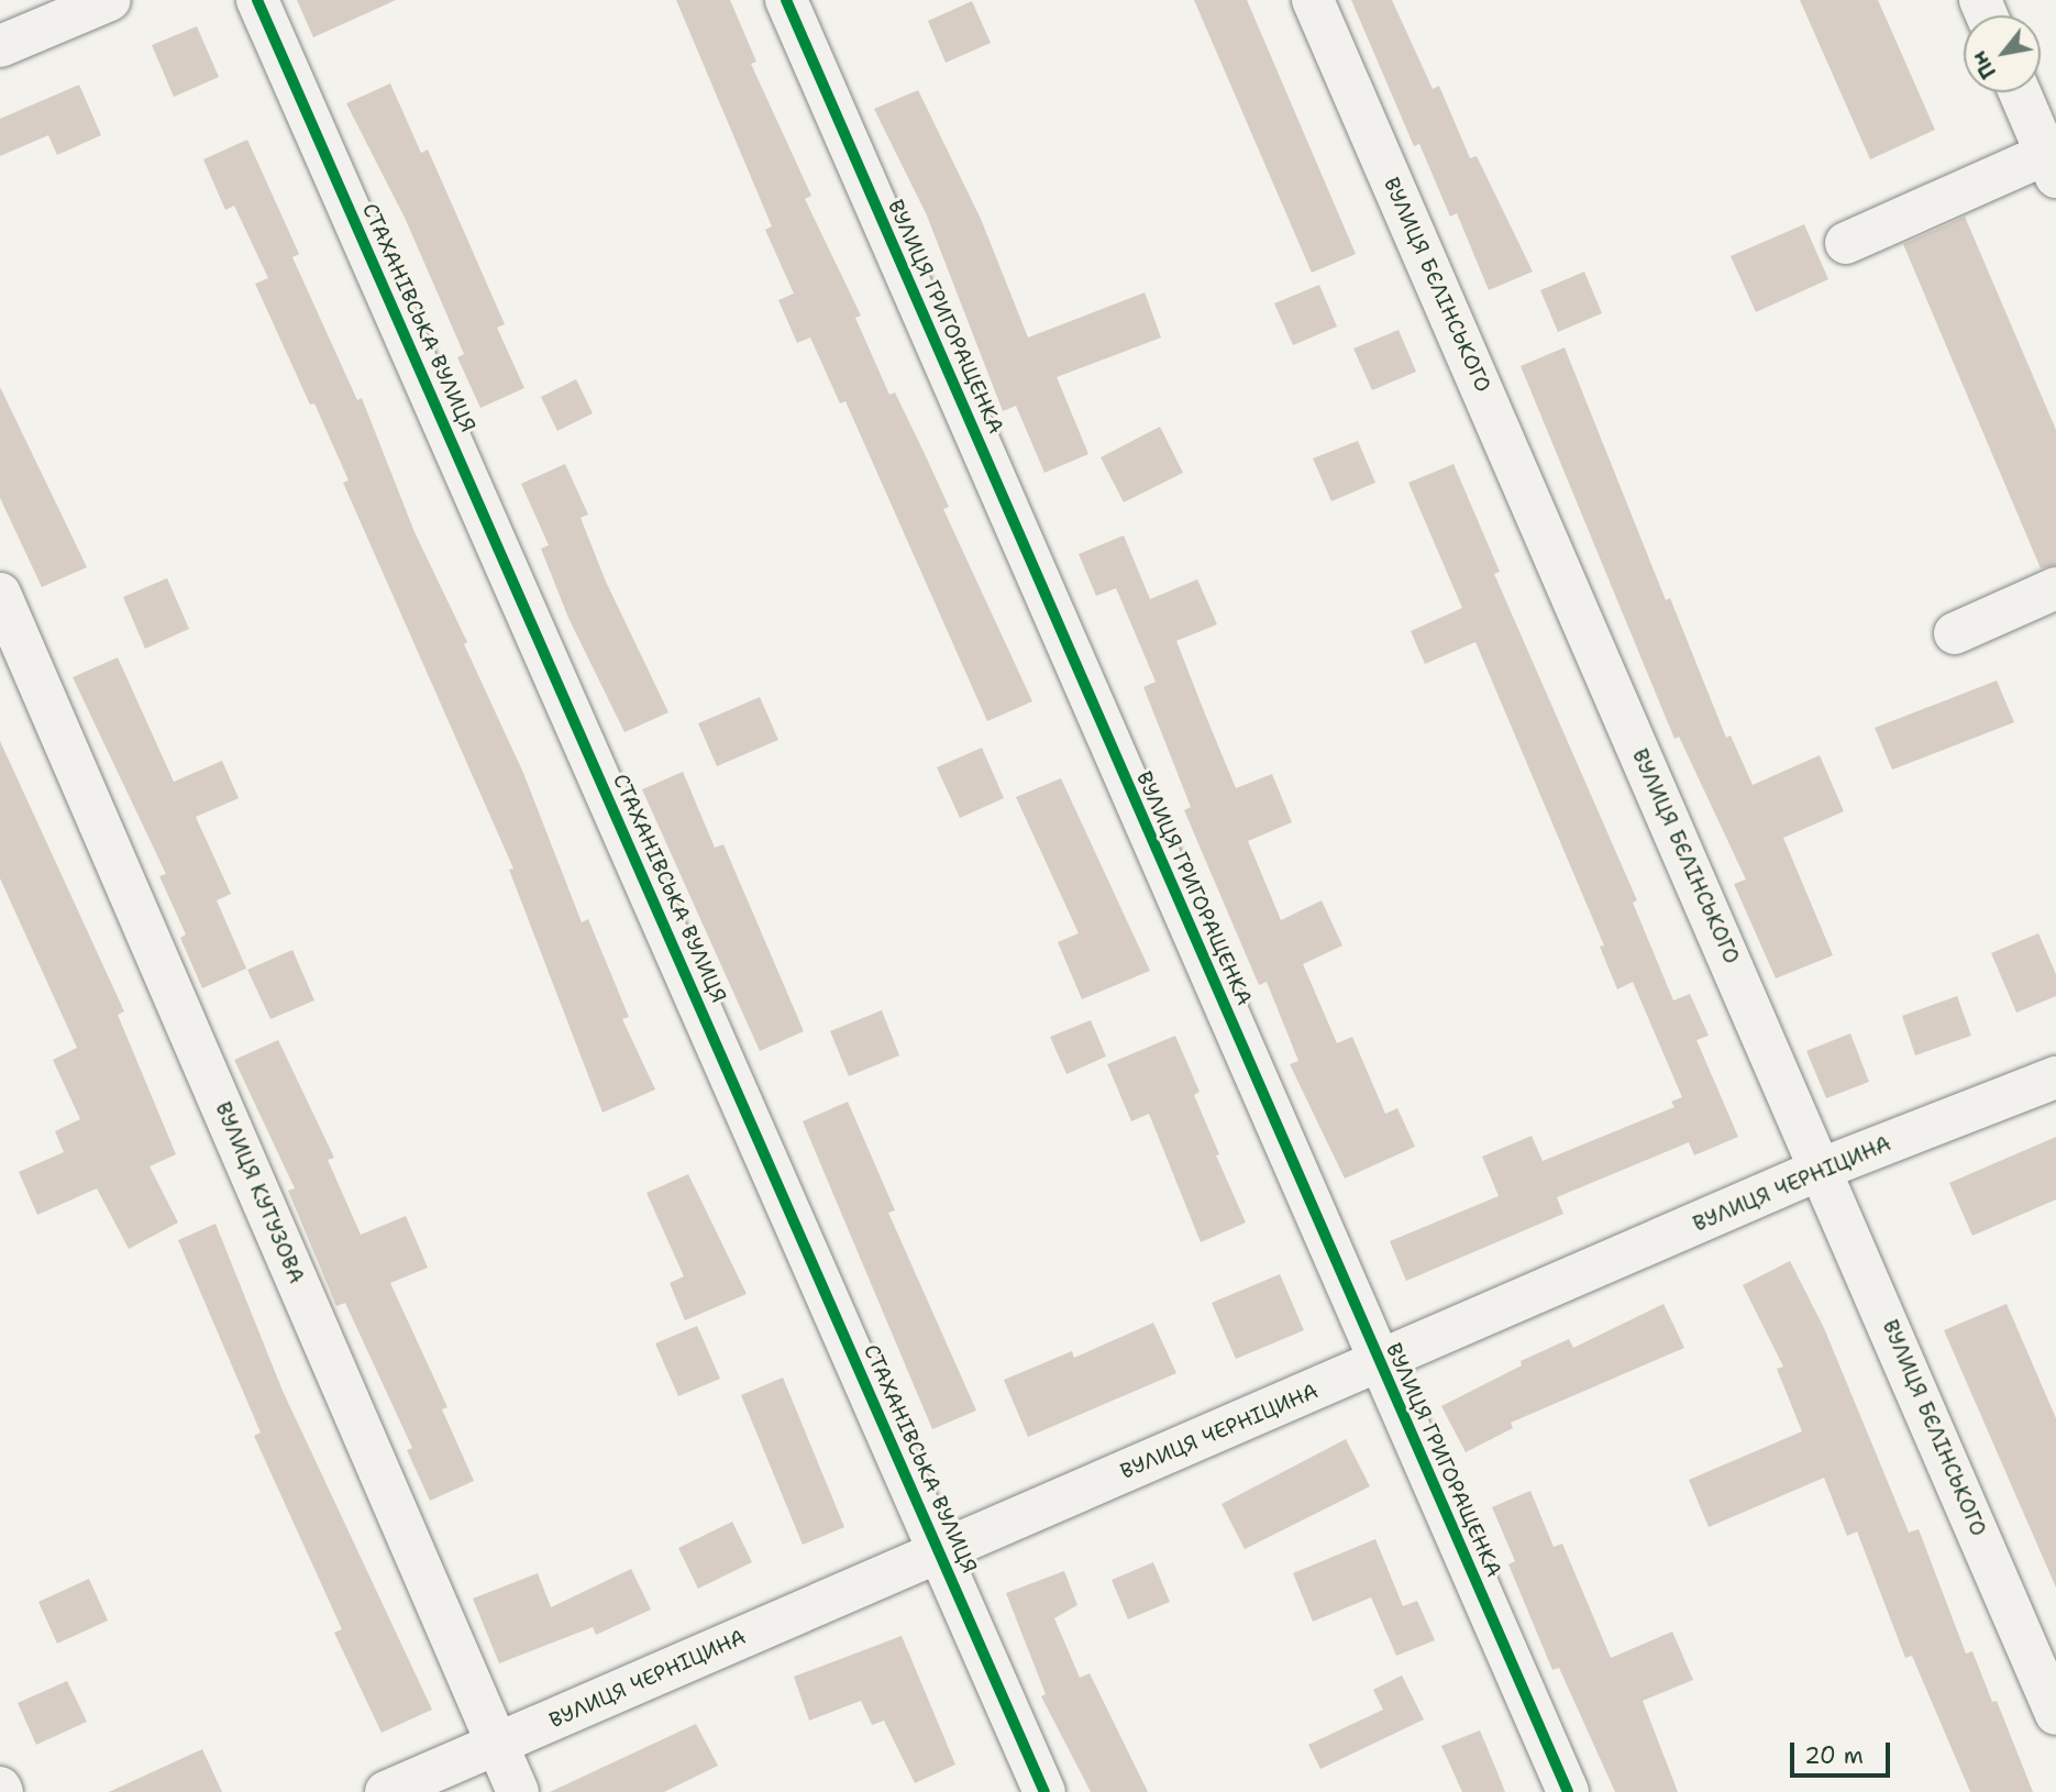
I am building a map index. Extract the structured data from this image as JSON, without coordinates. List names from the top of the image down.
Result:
{
  "streets": {
    "street": [
      "ВУЛИЦЯ БЄЛІНСЬКОГО",
      "ВУЛИЦЯ ГРИГОРАЩЕНКА",
      "СТАХАНІВСЬКА ВУЛИЦЯ",
      "ВУЛИЦЯ ЧЕРНІЦИНА",
      "ВУЛИЦЯ КУТУЗОВА"
    ]
  },
  "crossings": [
    ["ВУЛИЦЯ БЄЛІНСЬКОГО", "ВУЛИЦЯ ЧЕРНІЦИНА"],
    ["ВУЛИЦЯ ГРИГОРАЩЕНКА", "ВУЛИЦЯ ЧЕРНІЦИНА"],
    ["СТАХАНІВСЬКА ВУЛИЦЯ", "ВУЛИЦЯ ЧЕРНІЦИНА"],
    ["ВУЛИЦЯ ЧЕРНІЦИНА", "ВУЛИЦЯ КУТУЗОВА"]
  ],
  "scale_bar": "20 m",
  "north": "bottom left"
}
